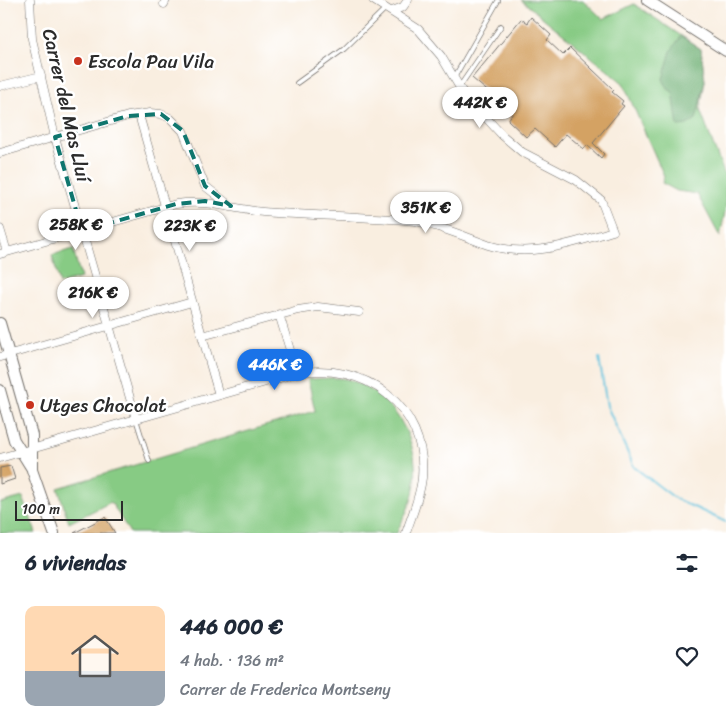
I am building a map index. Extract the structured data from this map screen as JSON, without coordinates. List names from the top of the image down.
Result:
{
  "streets": {
    "street": ["Carrer del Mas Lluí"]
  },
  "places": ["Escola Pau Vila", "Utges Chocolat"],
  "scale_bar": "100 m",
  "page": {
    "price": [
      "442K €",
      "351K €",
      "258K €",
      "223K €",
      "216K €",
      "446K €"
    ],
    "scale": "100 m",
    "heading": "6 viviendas",
    "list": [
      {
        "name": "446 000 €",
        "note": "4 hab. · 136 m² · Carrer de Frederica Montseny"
      }
    ]
  }
}
